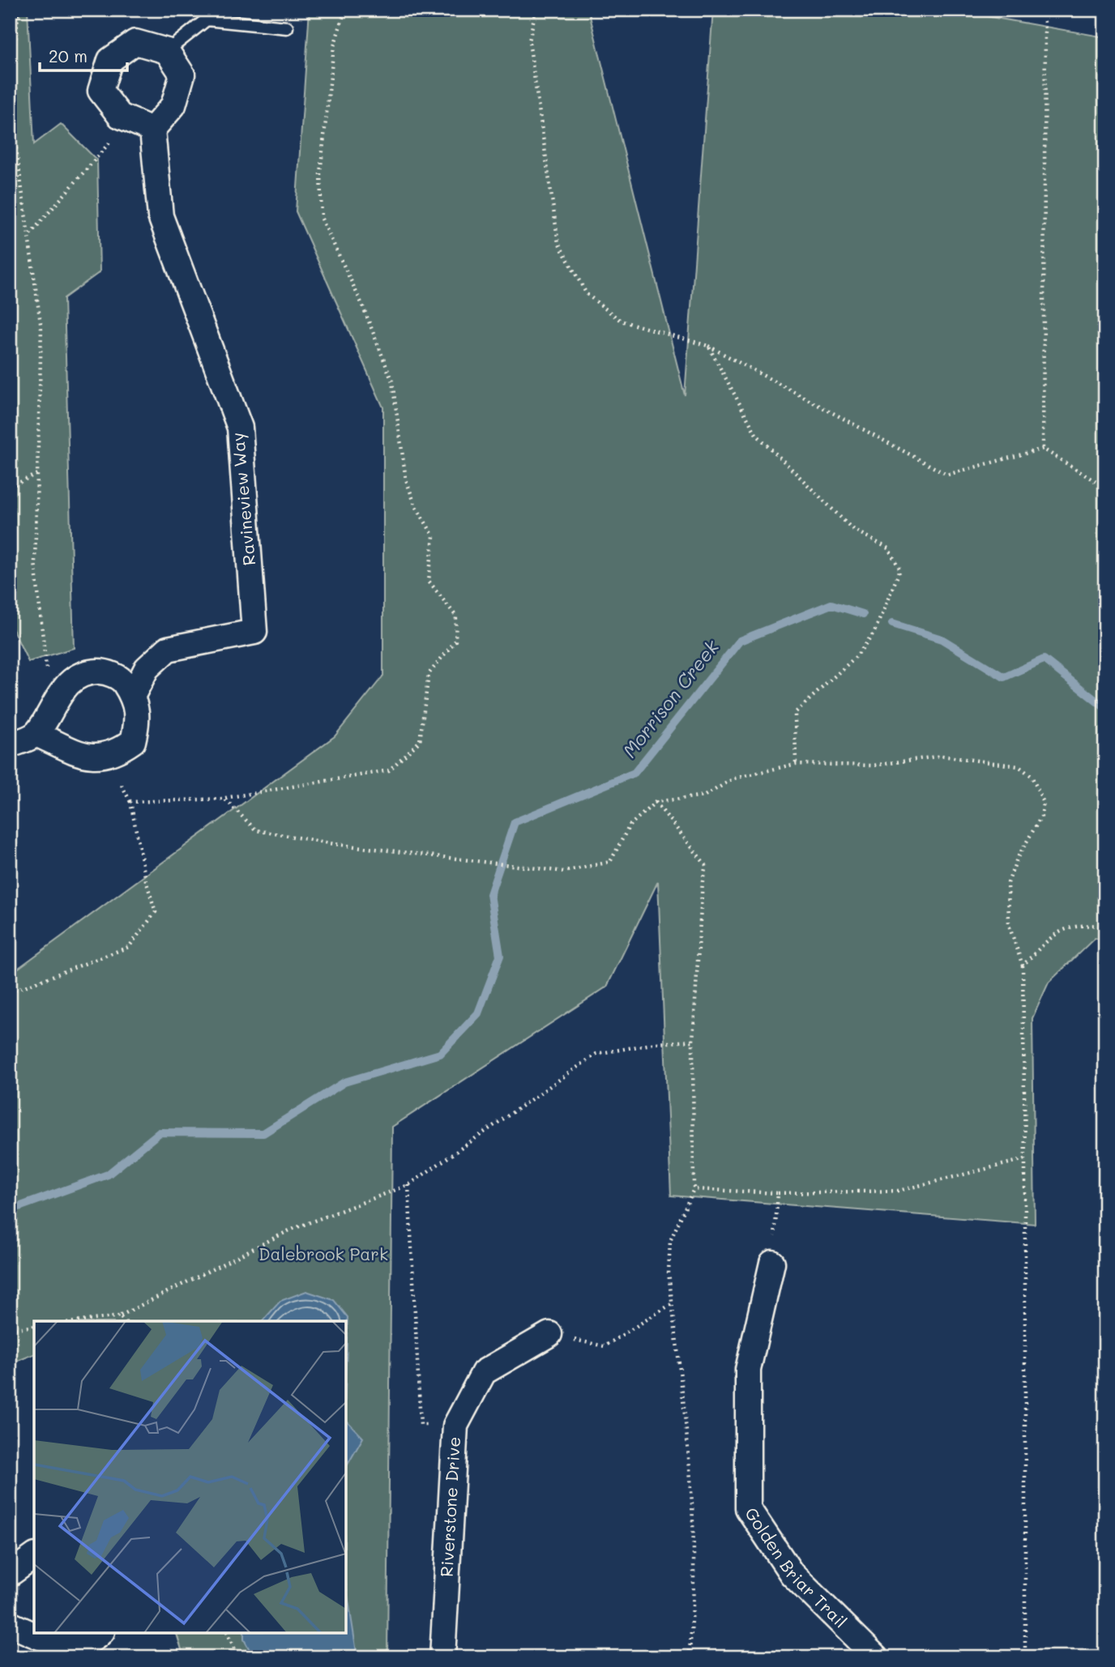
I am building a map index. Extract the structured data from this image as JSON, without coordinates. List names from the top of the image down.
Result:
{
  "streets": {
    "street": ["Ravineview Way", "Riverstone Drive", "Golden Briar Trail"]
  },
  "water": ["Morrison Creek"],
  "parks": ["Dalebrook Park"],
  "scale_bar": "20 m"
}
